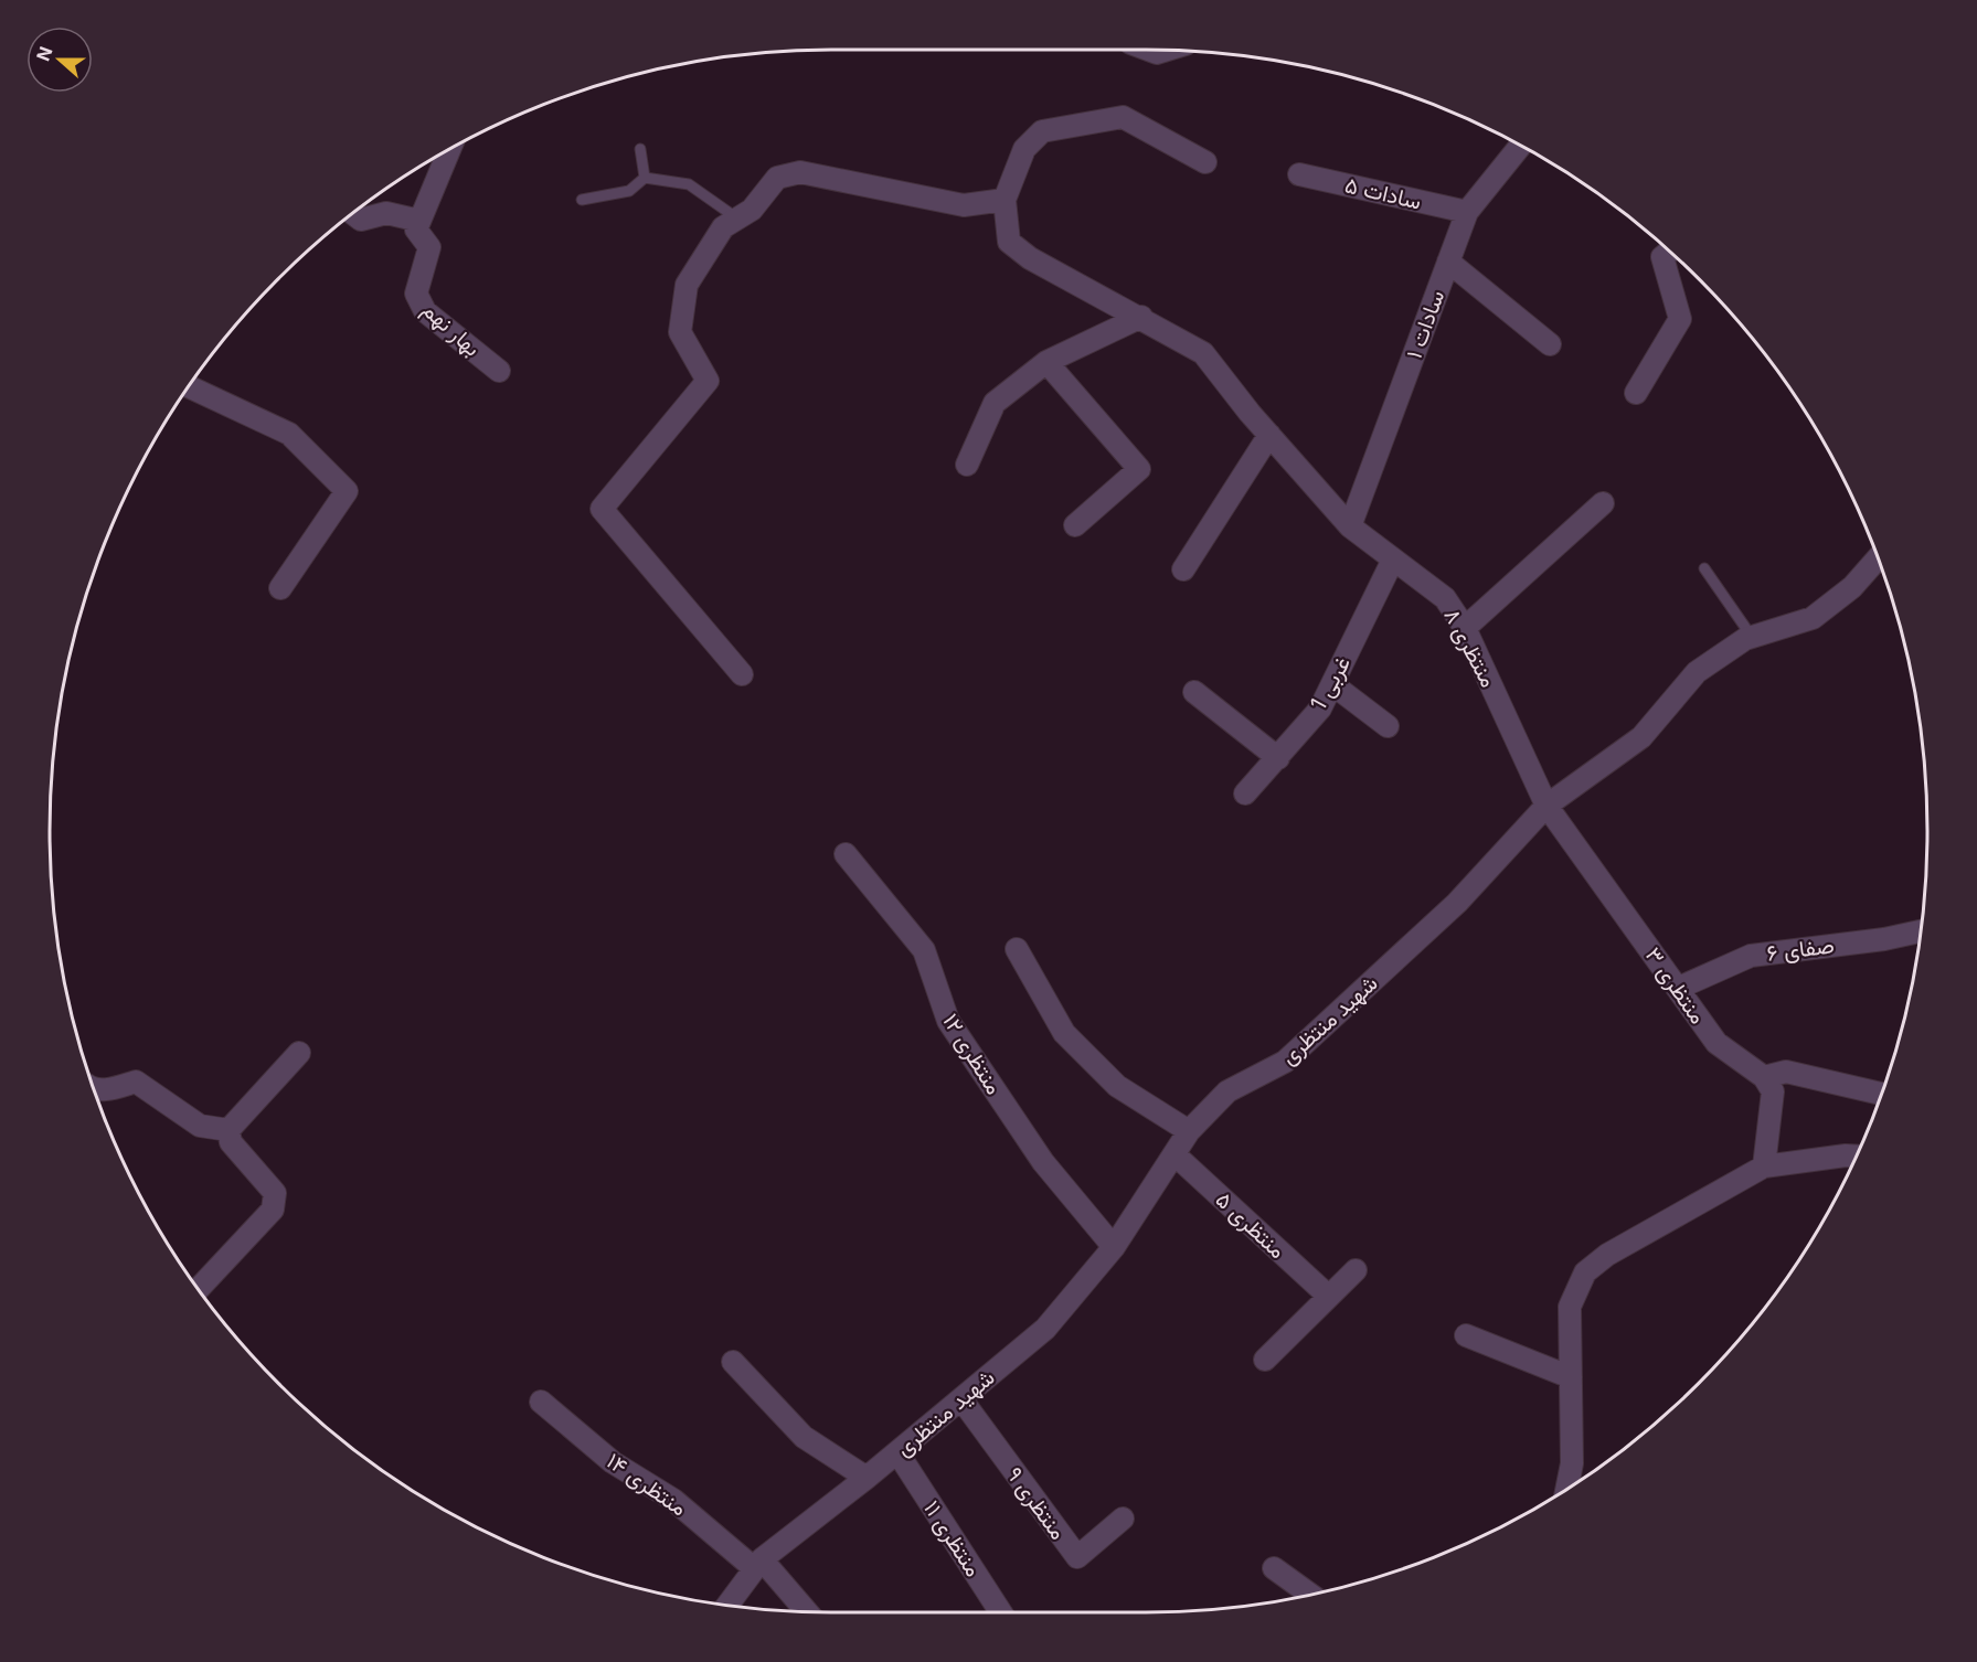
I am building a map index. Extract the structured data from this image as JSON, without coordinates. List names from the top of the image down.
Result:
{
  "streets": {
    "street": [
      "سادات ۵",
      "سادات ۱",
      "بهار نهم",
      "منتظری ۸",
      "غربی 1",
      "صفای ۶",
      "منتظری ۳",
      "شهید منتظری",
      "منتظری ۱۲",
      "منتظری ۵",
      "منتظری ۱۴",
      "منتظری ۹",
      "منتظری ۱۱"
    ]
  },
  "crossings": [
    ["سادات ۵", "سادات ۱"],
    ["سادات ۱", "منتظری ۸"],
    ["منتظری ۸", "غربی 1"],
    ["منتظری ۸", "منتظری ۳"],
    ["منتظری ۸", "شهید منتظری"],
    ["صفای ۶", "منتظری ۳"],
    ["منتظری ۳", "شهید منتظری"],
    ["شهید منتظری", "منتظری ۱۲"],
    ["شهید منتظری", "منتظری ۵"],
    ["شهید منتظری", "منتظری ۱۴"],
    ["شهید منتظری", "منتظری ۹"],
    ["شهید منتظری", "منتظری ۱۱"]
  ],
  "north": "left"
}
